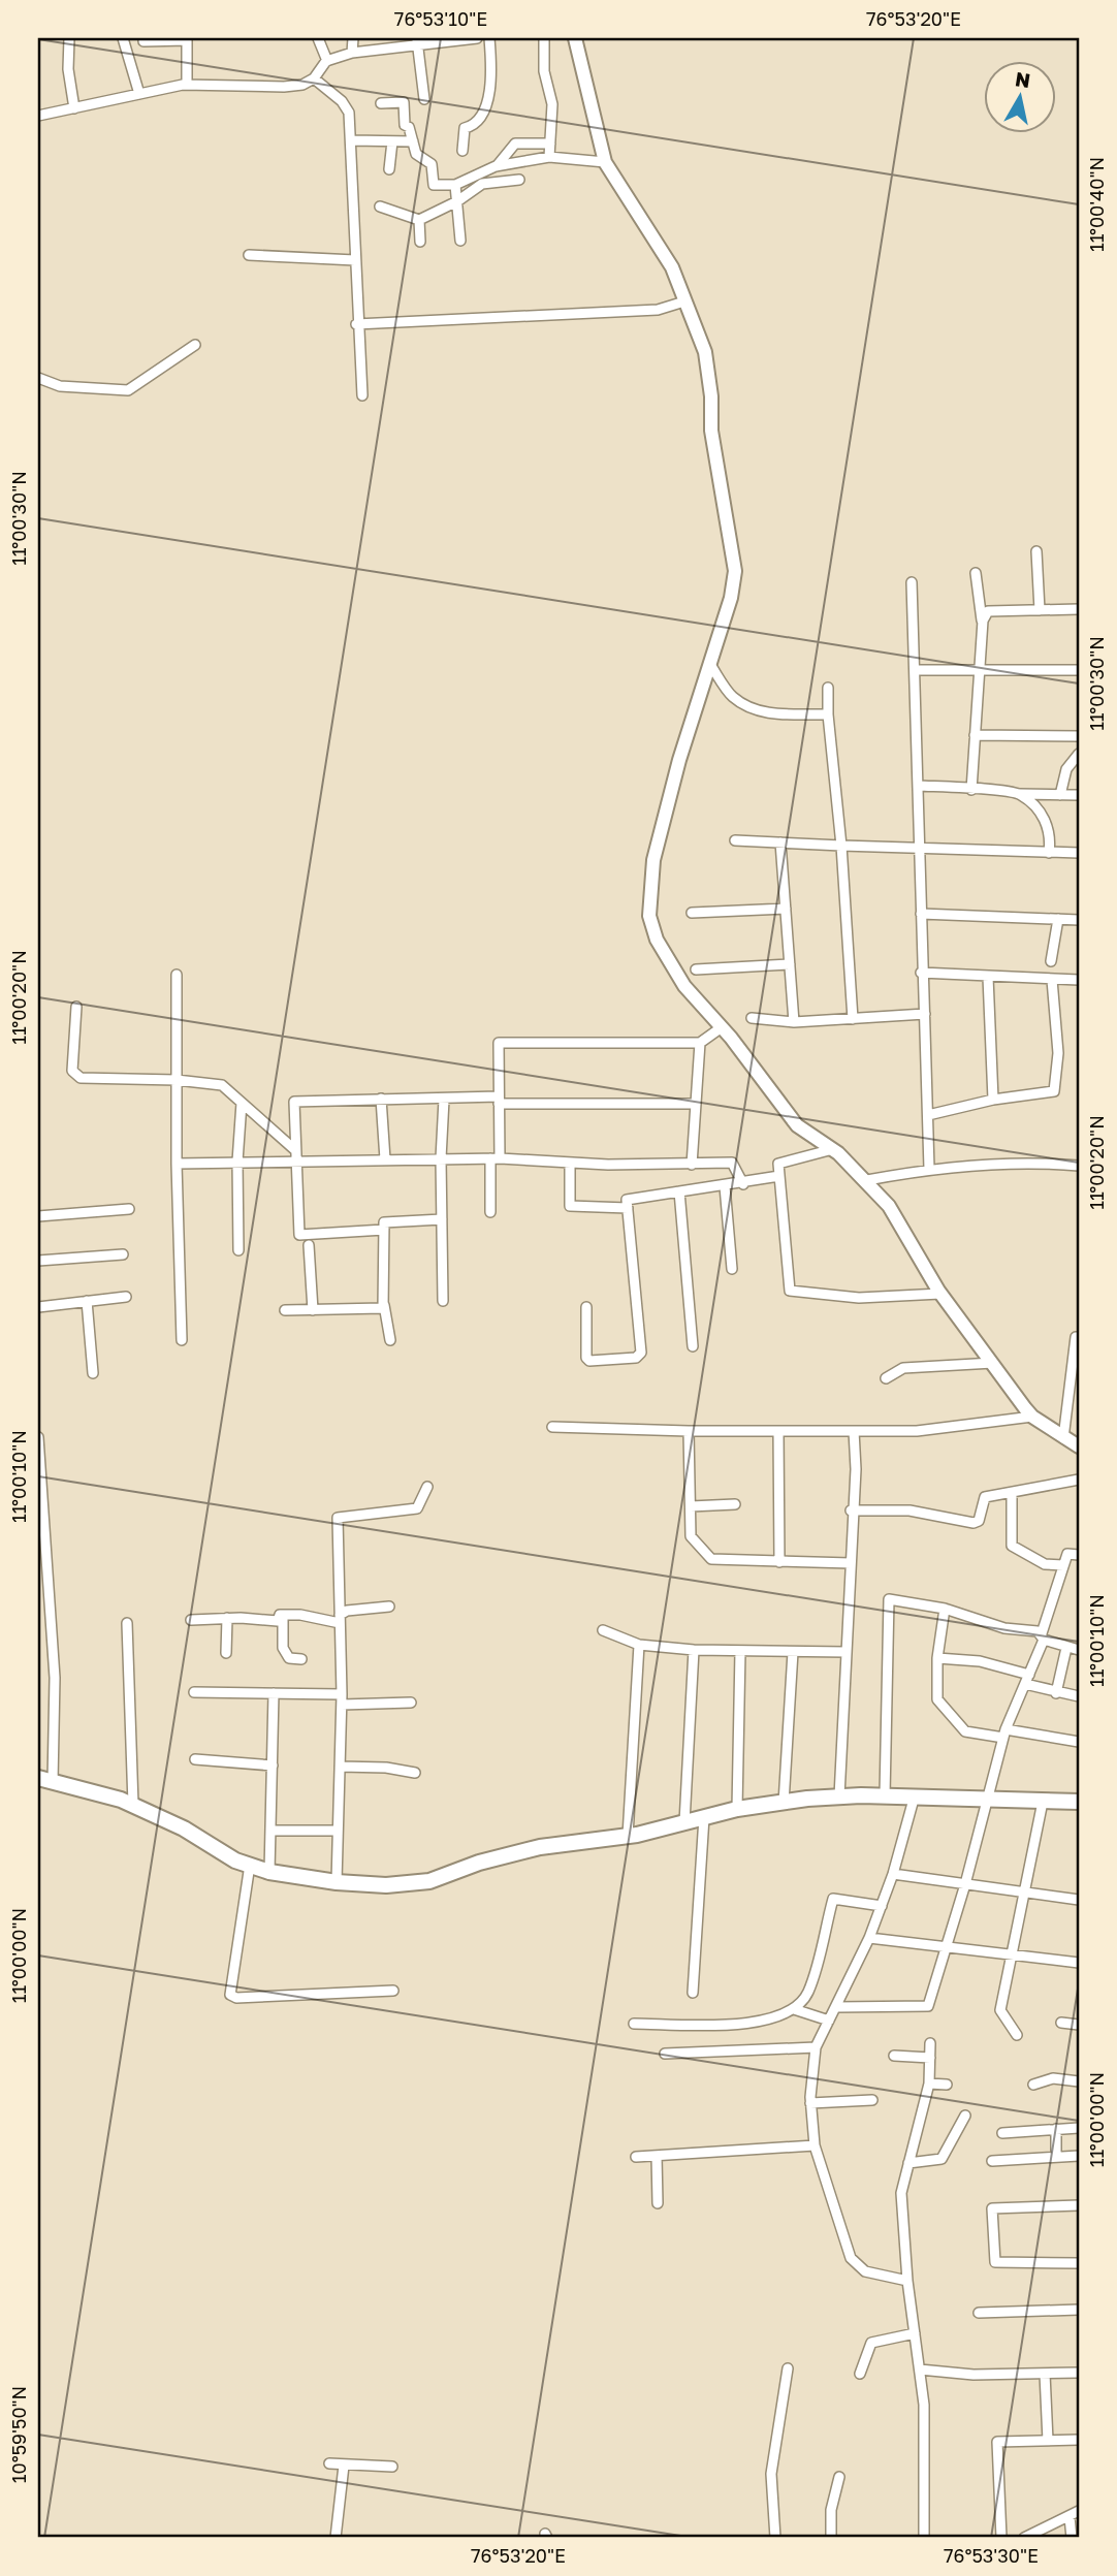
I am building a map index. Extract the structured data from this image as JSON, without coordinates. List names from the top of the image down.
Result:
{
  "north": "top",
  "coordinates": [
    "76°53'10\"E",
    "76°53'20\"E",
    "11°00'40\"N",
    "11°00'30\"N",
    "11°00'20\"N",
    "11°00'10\"N",
    "11°00'00\"N",
    "10°59'50\"N",
    "76°53'30\"E"
  ]
}
